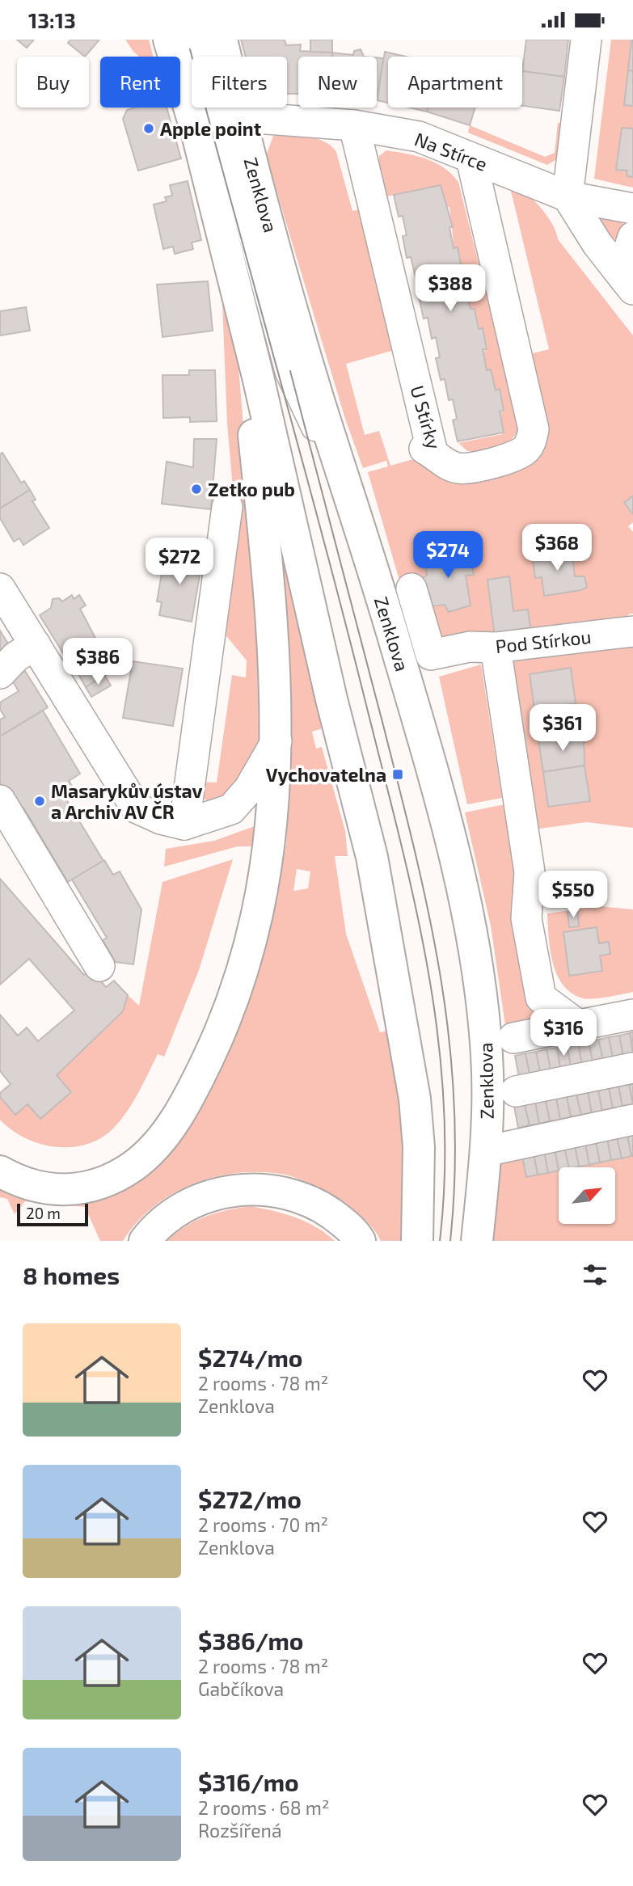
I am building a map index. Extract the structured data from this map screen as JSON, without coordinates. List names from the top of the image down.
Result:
{
  "streets": {
    "main road": ["Zenklova"],
    "street": ["Na Stírce", "U Stírky", "Pod Stírkou"]
  },
  "crossings": [
    ["Na Stírce", "Zenklova"],
    ["Na Stírce", "U Stírky"]
  ],
  "places": {
    "other": ["Apple point", "Zetko pub", "Masarykův ústav a Archiv AV ČR"],
    "transit": ["Vychovatelna"]
  },
  "scale_bar": "20 m",
  "north": "top right",
  "page": {
    "status": "13:13",
    "chip": [
      "Buy",
      "Rent",
      "Filters",
      "New",
      "Apartment"
    ],
    "price": [
      "$388",
      "$368",
      "$274",
      "$272",
      "$386",
      "$361",
      "$550",
      "$316"
    ],
    "scale": "20 m",
    "heading": "8 homes",
    "list": [
      {
        "name": "$274/mo",
        "note": "2 rooms · 78 m² · Zenklova"
      },
      {
        "name": "$272/mo",
        "note": "2 rooms · 70 m² · Zenklova"
      },
      {
        "name": "$386/mo",
        "note": "2 rooms · 78 m² · Gabčíkova"
      },
      {
        "name": "$316/mo",
        "note": "2 rooms · 68 m² · Rozšířená"
      }
    ]
  }
}
